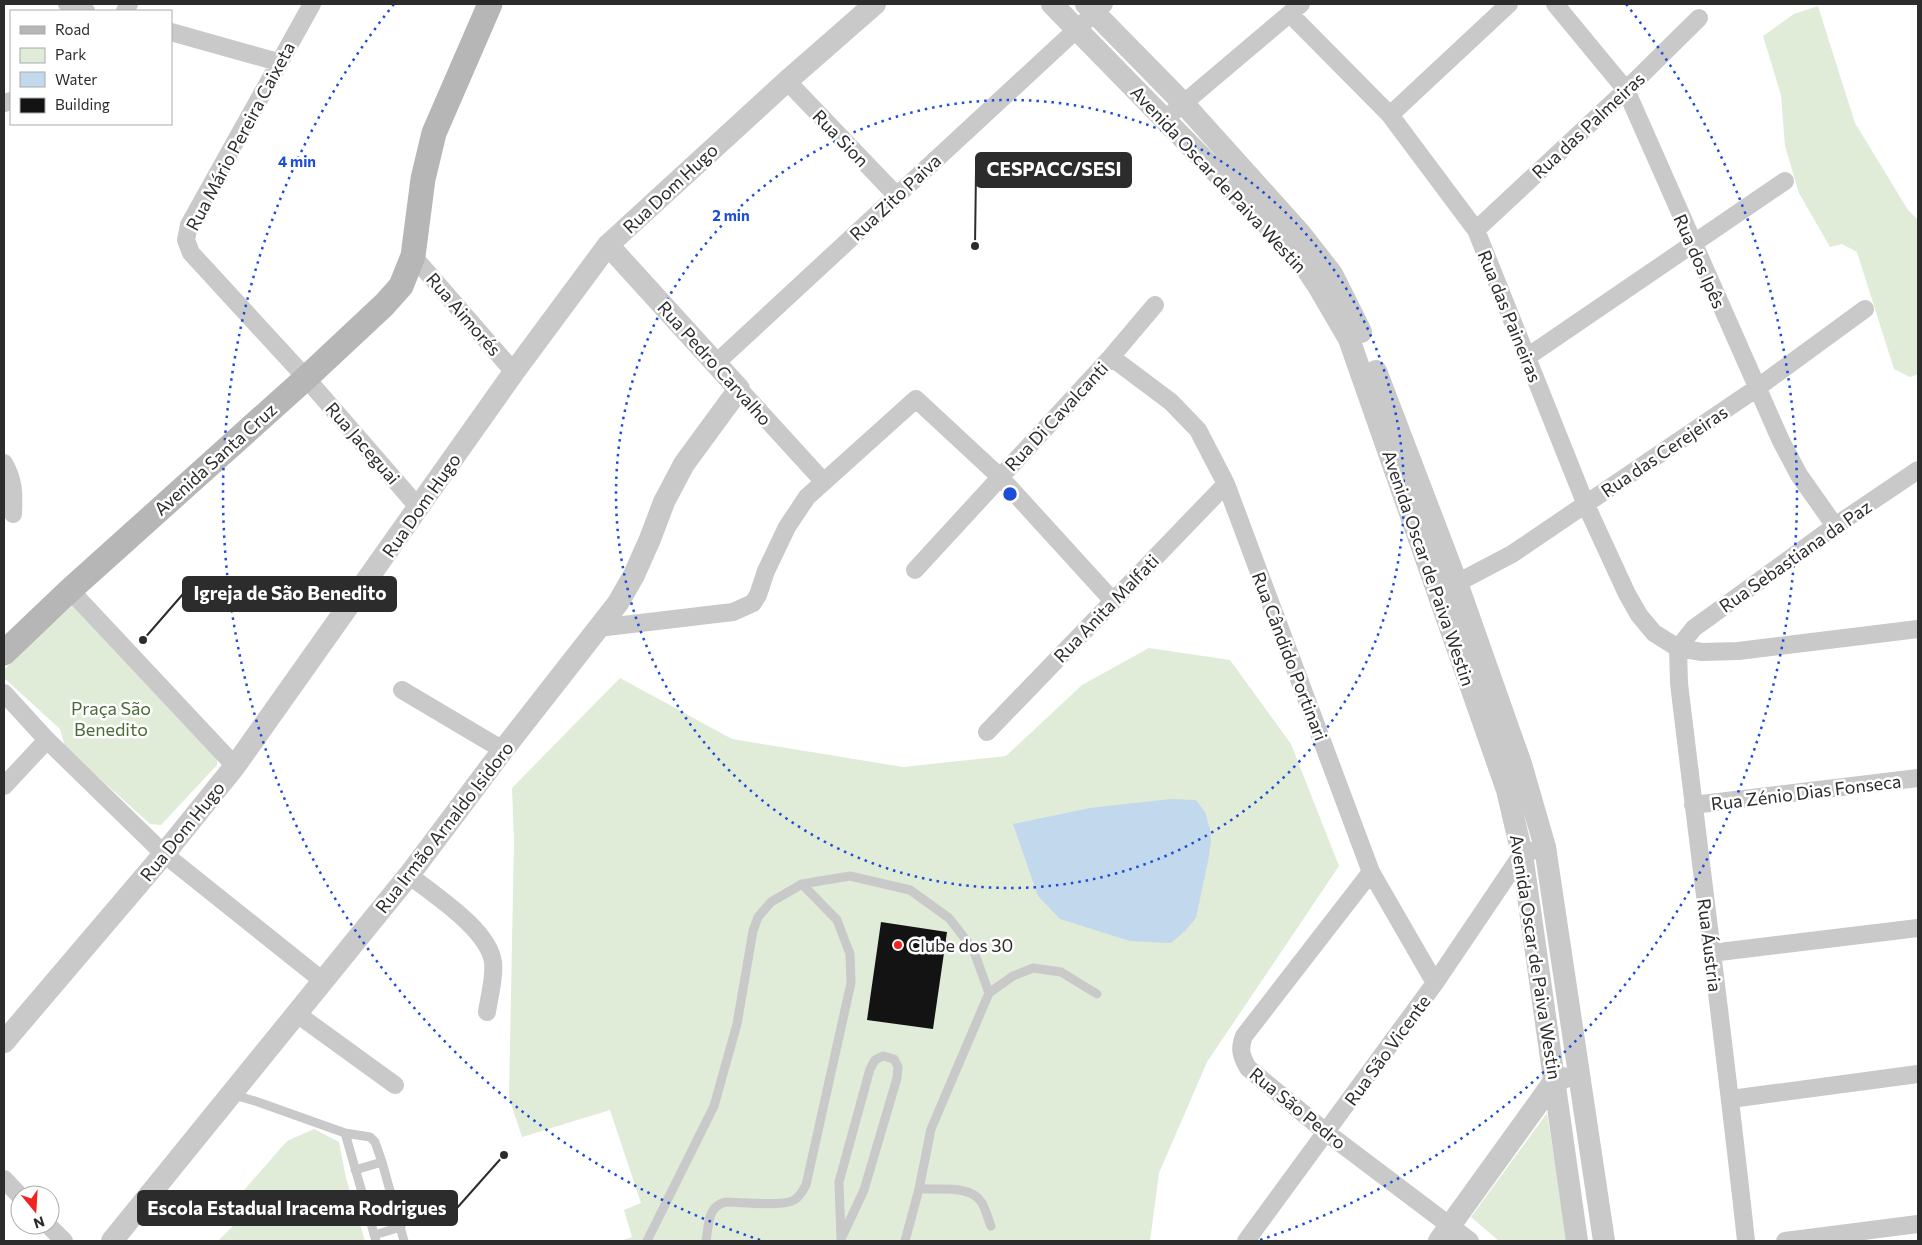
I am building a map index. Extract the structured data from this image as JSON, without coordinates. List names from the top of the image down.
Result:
{
  "streets": {
    "main road": ["Avenida Santa Cruz"],
    "street": [
      "Rua das Palmeiras",
      "Rua Mário Pereira Caixeta",
      "Rua Sion",
      "Avenida Oscar de Paiva Westin",
      "Rua Dom Hugo",
      "Rua Zito Paiva",
      "Rua dos Ipês",
      "Rua Aimorés",
      "Rua das Paineiras",
      "Rua Pedro Carvalho",
      "Rua Di Cavalcanti",
      "Rua Jaceguai",
      "Rua das Cerejeiras",
      "Rua Sebastiana da Paz",
      "Rua Anita Malfati",
      "Rua Cândido Portinari",
      "Rua Zénio Dias Fonseca",
      "Rua Irmão Arnaldo Isidoro",
      "Rua Áustria",
      "Rua São Vicente",
      "Rua São Pedro"
    ]
  },
  "crossings": [
    ["Rua das Palmeiras", "Rua dos Ipês"],
    ["Rua das Palmeiras", "Rua das Paineiras"],
    ["Rua Mário Pereira Caixeta", "Rua Jaceguai"],
    ["Rua Mário Pereira Caixeta", "Avenida Santa Cruz"],
    ["Rua Sion", "Rua Dom Hugo"],
    ["Rua Sion", "Rua Zito Paiva"],
    ["Avenida Oscar de Paiva Westin", "Rua Zito Paiva"],
    ["Avenida Oscar de Paiva Westin", "Rua das Cerejeiras"],
    ["Avenida Oscar de Paiva Westin", "Rua São Vicente"],
    ["Rua Dom Hugo", "Rua Aimorés"],
    ["Rua Dom Hugo", "Rua Pedro Carvalho"],
    ["Rua Dom Hugo", "Rua Jaceguai"],
    ["Rua Zito Paiva", "Rua Pedro Carvalho"],
    ["Rua dos Ipês", "Rua das Cerejeiras"],
    ["Rua dos Ipês", "Rua Sebastiana da Paz"],
    ["Rua Aimorés", "Avenida Santa Cruz"],
    ["Rua das Paineiras", "Rua das Cerejeiras"],
    ["Rua das Paineiras", "Rua Sebastiana da Paz"],
    ["Rua das Paineiras", "Rua Áustria"],
    ["Rua Pedro Carvalho", "Rua Irmão Arnaldo Isidoro"],
    ["Rua Di Cavalcanti", "Rua Cândido Portinari"],
    ["Rua Jaceguai", "Avenida Santa Cruz"],
    ["Rua Sebastiana da Paz", "Rua Áustria"],
    ["Rua Anita Malfati", "Rua Cândido Portinari"],
    ["Rua Cândido Portinari", "Rua São Vicente"],
    ["Rua Cândido Portinari", "Rua São Pedro"],
    ["Rua Zénio Dias Fonseca", "Rua Áustria"],
    ["Rua São Vicente", "Rua São Pedro"]
  ],
  "parks": ["Praça São Benedito"],
  "places": [
    "CESPACC/SESI",
    "Igreja de São Benedito",
    "Clube dos 30",
    "Escola Estadual Iracema Rodrigues"
  ],
  "legend": [
    "Road",
    "Park",
    "Water",
    "Building"
  ],
  "north": "bottom",
  "rings": ["4 min", "2 min"]
}
